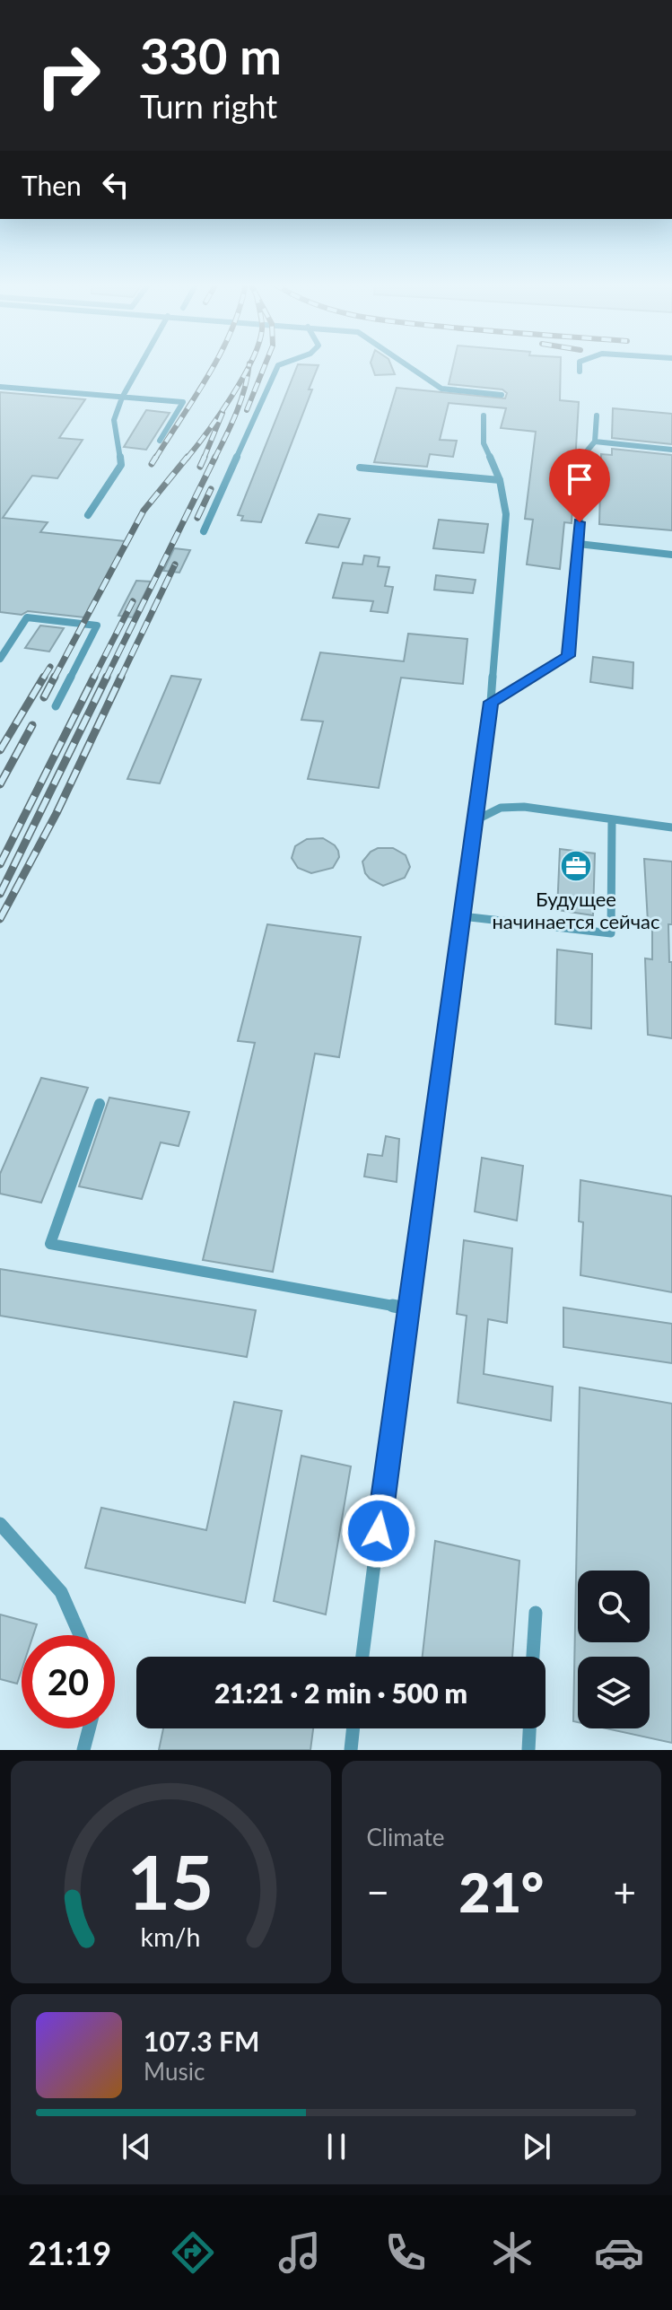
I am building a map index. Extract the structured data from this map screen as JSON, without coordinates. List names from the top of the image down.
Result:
{
  "places": {
    "office": ["Будущее начинается сейчас"]
  },
  "page": {
    "turn": ["330 m", "Turn right"],
    "then": "Then",
    "limit": "20",
    "trip": "21:21 · 2 min · 500 m",
    "tile": "Climate",
    "heat": ["−", "21°", "+"],
    "song": ["107.3 FM", "Music"],
    "tabs": "21:19",
    "gauge": ["15", "km/h"]
  }
}
